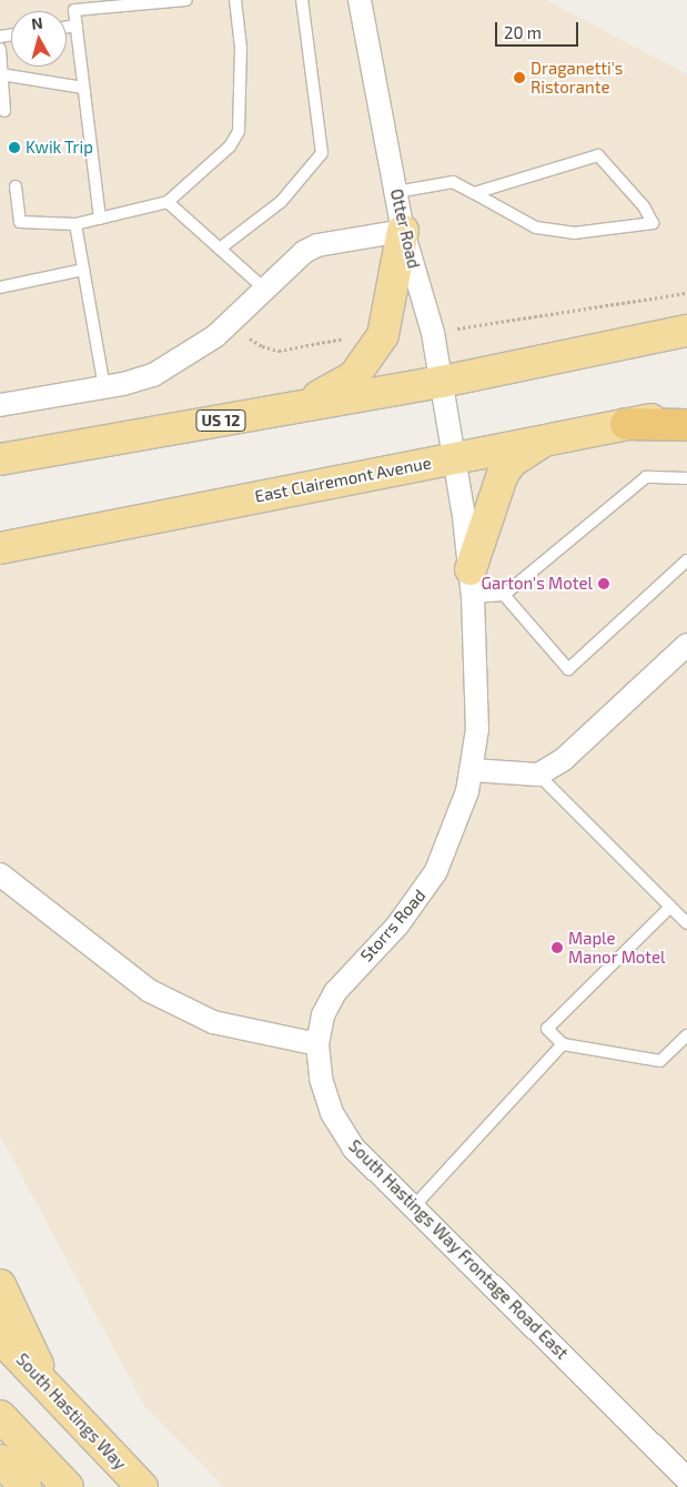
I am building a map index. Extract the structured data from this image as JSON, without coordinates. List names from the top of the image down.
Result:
{
  "streets": {
    "main road": ["US 12", "East Clairemont Avenue", "South Hastings Way"],
    "street": ["Otter Road", "Storrs Road", "South Hastings Way Frontage Road East"]
  },
  "crossings": [
    ["Otter Road", "US 12"],
    ["Otter Road", "East Clairemont Avenue"],
    ["Otter Road", "Storrs Road"],
    ["East Clairemont Avenue", "Storrs Road"],
    ["Storrs Road", "South Hastings Way Frontage Road East"]
  ],
  "places": [
    "Draganetti's Ristorante",
    "Kwik Trip",
    "Garton's Motel",
    "Maple Manor Motel"
  ],
  "scale_bar": "20 m",
  "north": "top"
}
